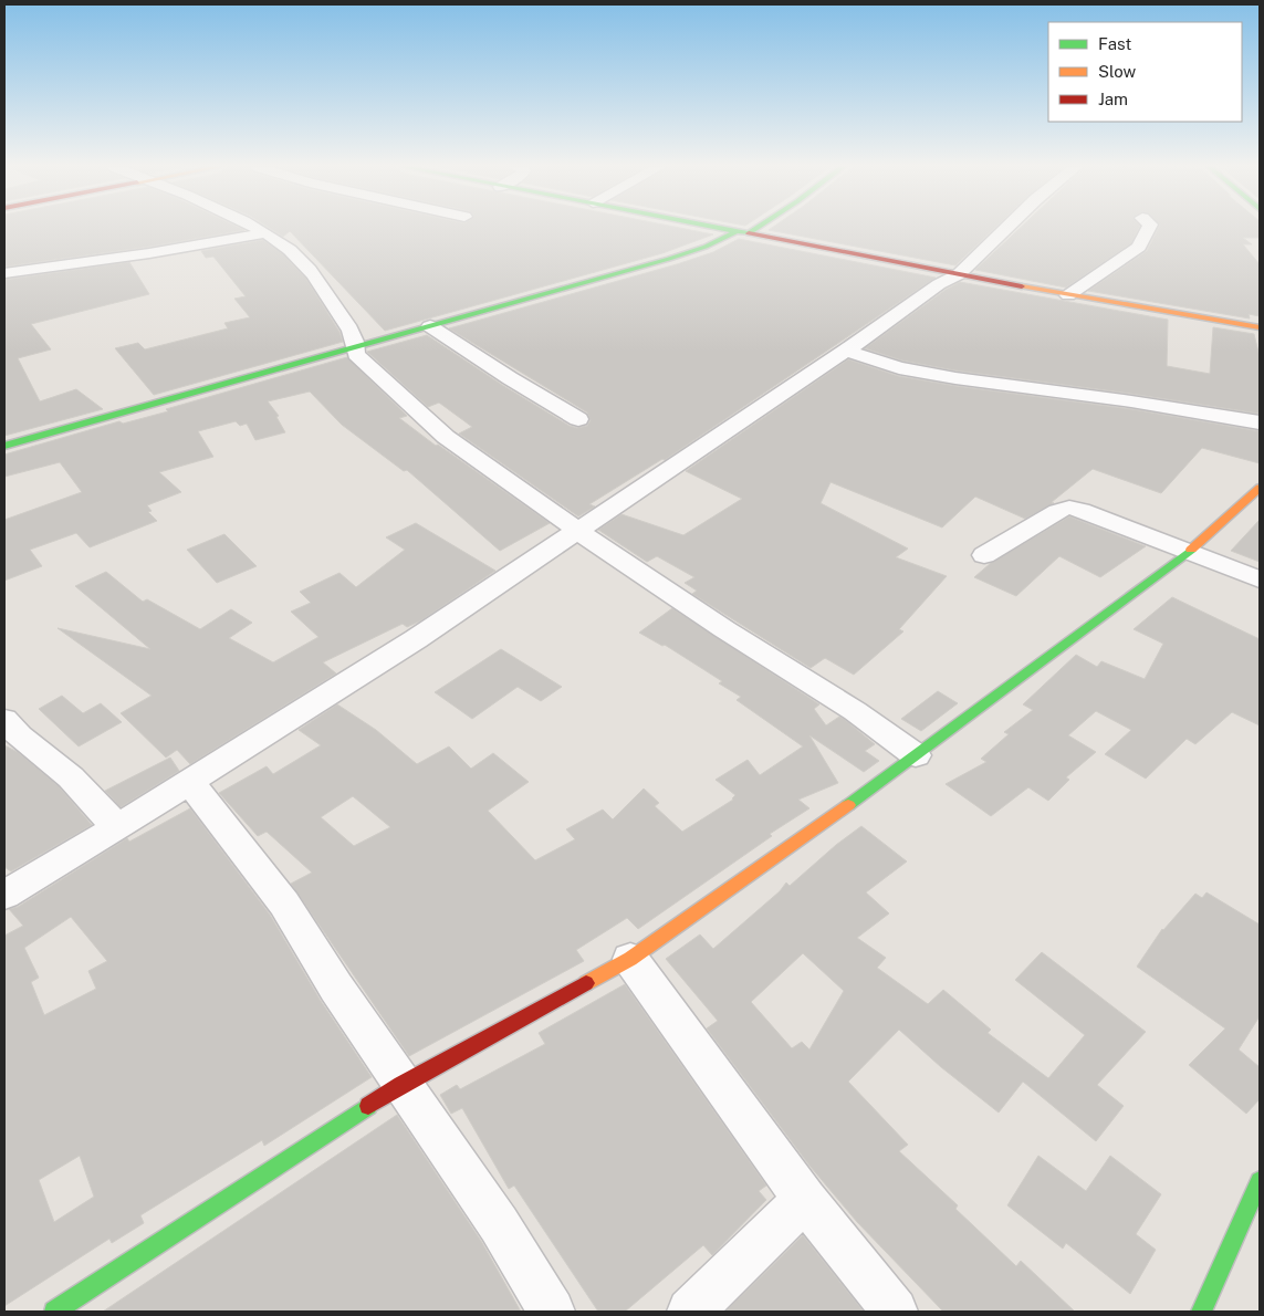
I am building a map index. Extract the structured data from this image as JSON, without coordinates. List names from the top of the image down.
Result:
{
  "legend": ["Fast", "Slow", "Jam"]
}
